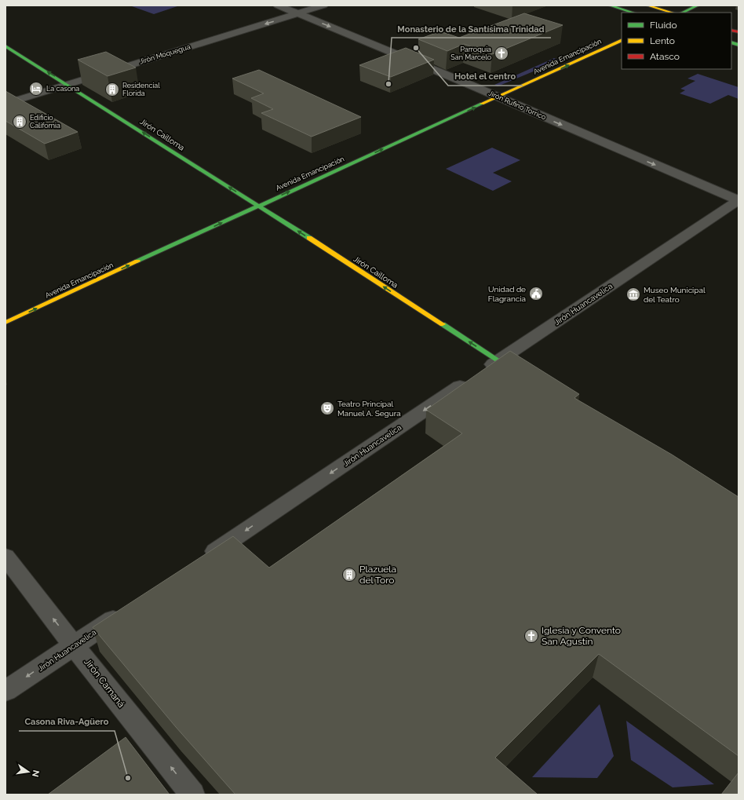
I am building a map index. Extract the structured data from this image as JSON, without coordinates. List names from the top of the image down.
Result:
{
  "streets": {
    "street": [
      "Jirón Moquegua",
      "Avenida Emancipación",
      "Jirón Rufino Torrico",
      "Jirón Cailloma",
      "Jirón Huancavelica",
      "Jirón Camaná"
    ]
  },
  "crossings": [
    ["Jirón Moquegua", "Jirón Rufino Torrico"],
    ["Jirón Moquegua", "Jirón Cailloma"],
    ["Avenida Emancipación", "Jirón Rufino Torrico"],
    ["Avenida Emancipación", "Jirón Cailloma"],
    ["Jirón Rufino Torrico", "Jirón Huancavelica"],
    ["Jirón Cailloma", "Jirón Huancavelica"],
    ["Jirón Huancavelica", "Jirón Camaná"]
  ],
  "one_way": [
    "Jirón Moquegua",
    "Avenida Emancipación",
    "Jirón Rufino Torrico",
    "Jirón Cailloma",
    "Jirón Huancavelica",
    "Jirón Camaná"
  ],
  "places": {
    "other": ["Hotel el centro", "Monasterio de la Santísima Trinidad", "Casona Riva-Agüero"],
    "church": ["Parroquia San Marcelo", "Iglesia y Convento San Agustín"],
    "hotel": ["La casona"],
    "building": ["Residencial Florida", "Edificio California", "Plazuela del Toro"],
    "public building": ["Unidad de Flagrancia"],
    "museum": ["Museo Municipal del Teatro"],
    "theatre": ["Teatro Principal Manuel A. Segura"]
  },
  "legend": ["Fluido", "Lento", "Atasco"],
  "north": "right"
}
